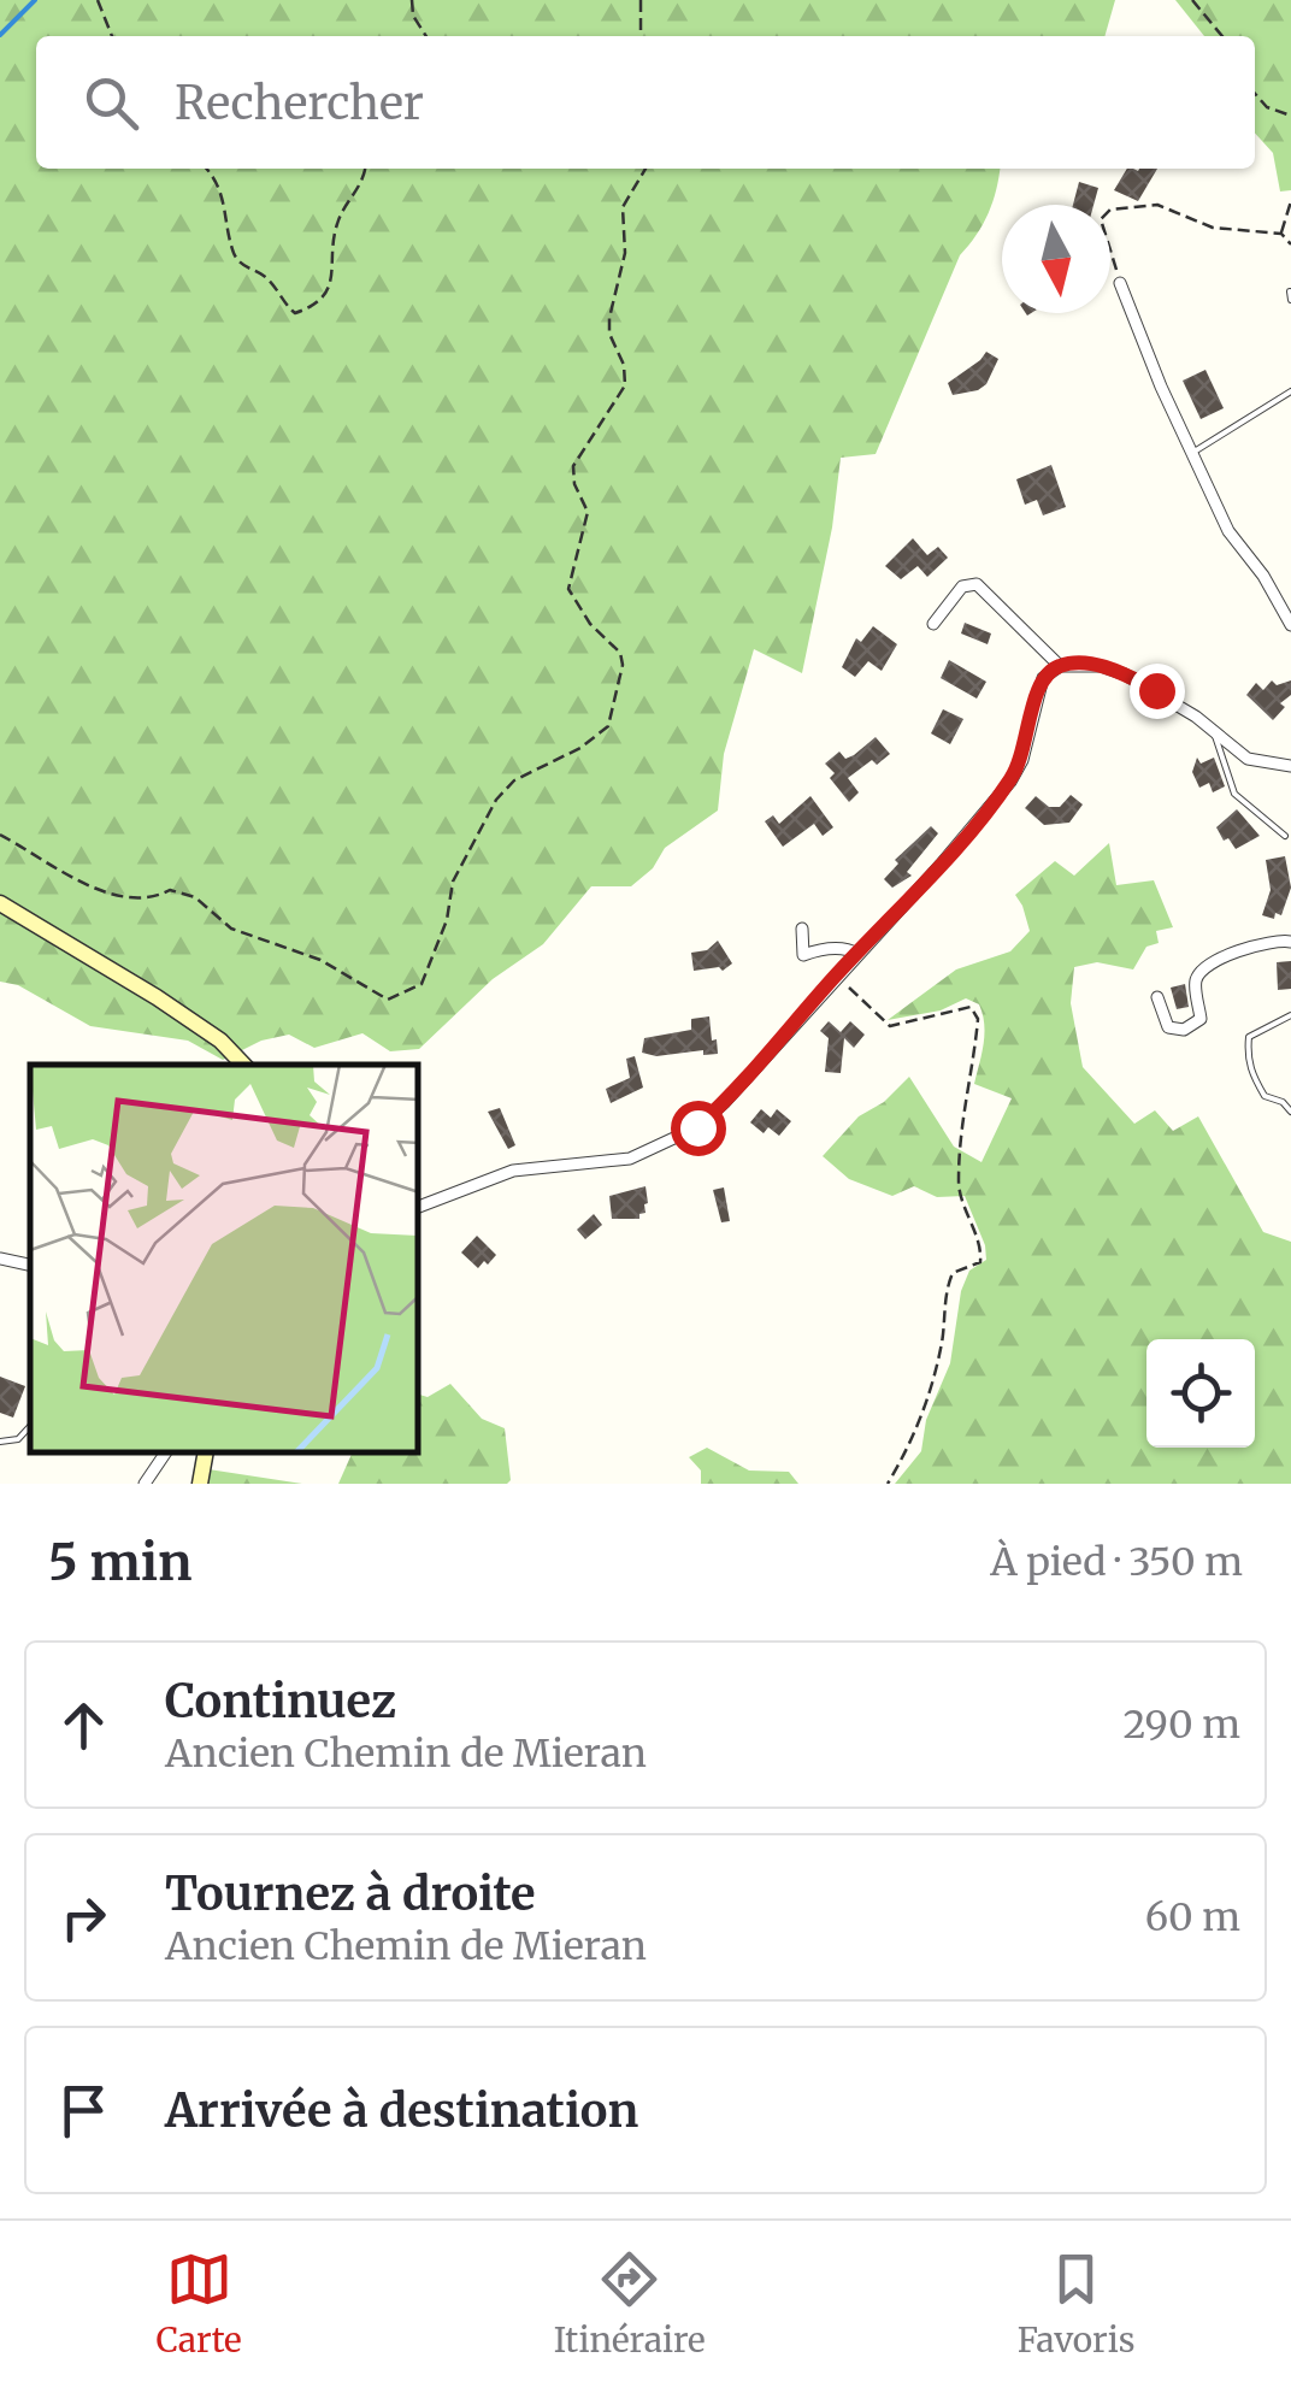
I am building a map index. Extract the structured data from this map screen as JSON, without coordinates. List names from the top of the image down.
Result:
{
  "north": "bottom",
  "page": {
    "search": "Rechercher",
    "heading": ["5 min", "À pied · 350 m"],
    "list": [
      ["Continuez", "Ancien Chemin de Mieran", "290 m"],
      ["Tournez à droite", "Ancien Chemin de Mieran", "60 m"],
      "Arrivée à destination"
    ],
    "nav": ["Carte", "Itinéraire", "Favoris"]
  }
}
